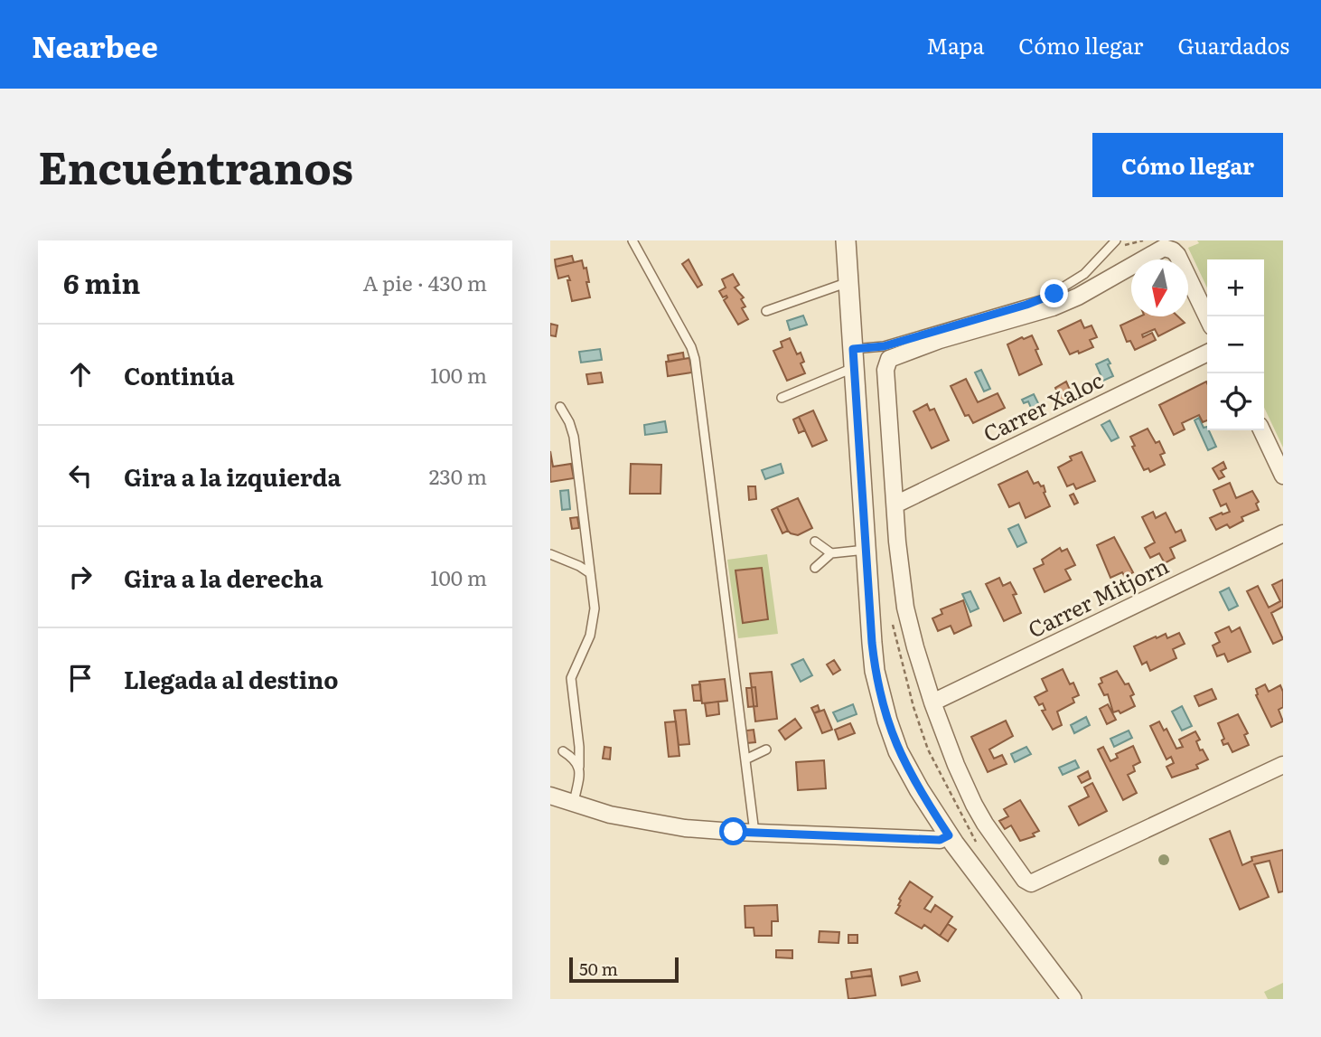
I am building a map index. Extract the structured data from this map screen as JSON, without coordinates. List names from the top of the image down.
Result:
{
  "streets": {
    "street": ["Carrer Xaloc", "Carrer Mitjorn"]
  },
  "scale_bar": "50 m",
  "north": "bottom",
  "page": {
    "header": "Nearbee",
    "nav": ["Mapa", "Cómo llegar", "Guardados"],
    "title": "Encuéntranos",
    "buttons": "Cómo llegar",
    "heading": ["6 min", "A pie · 430 m"],
    "map_buttons": ["+", "−"],
    "list": [
      ["Continúa", "100 m"],
      ["Gira a la izquierda", "230 m"],
      ["Gira a la derecha", "100 m"],
      "Llegada al destino"
    ],
    "scale": "50 m"
  }
}
